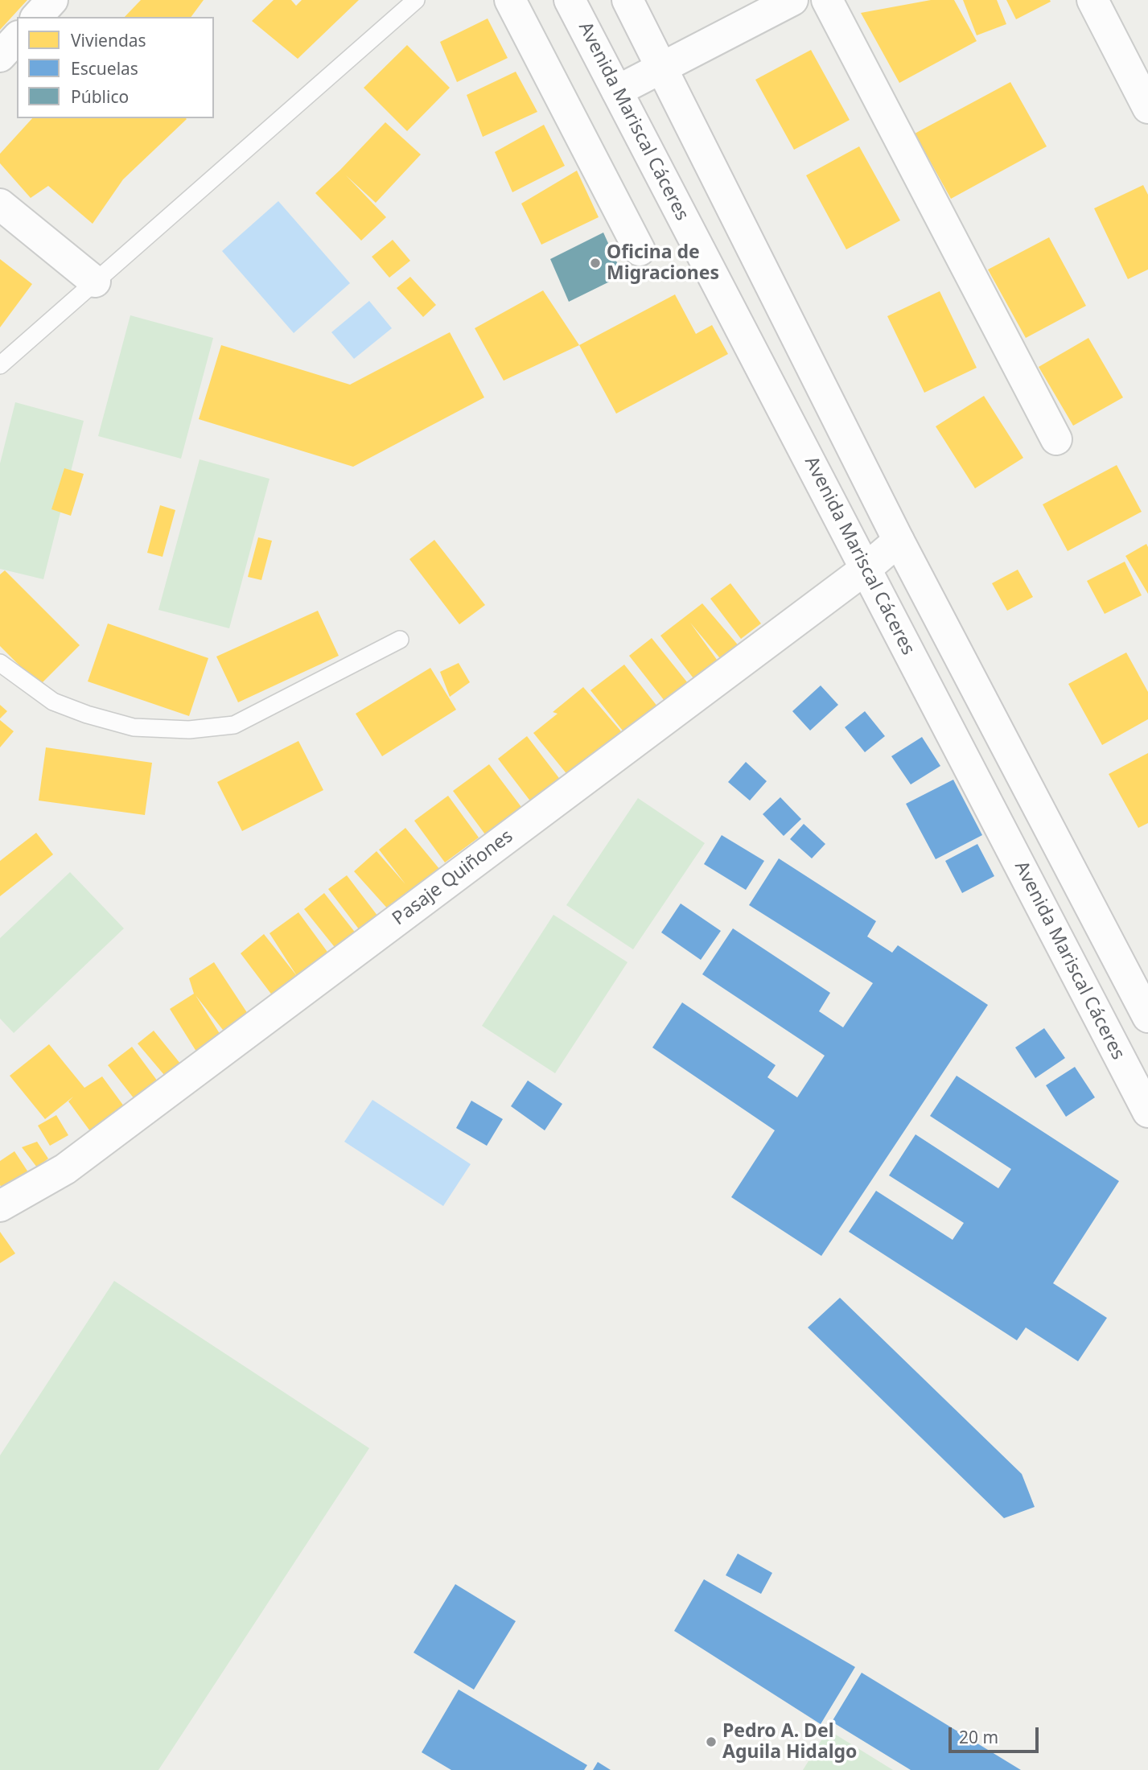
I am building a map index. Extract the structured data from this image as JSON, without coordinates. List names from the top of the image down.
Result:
{
  "streets": {
    "street": ["Avenida Mariscal Cáceres", "Pasaje Quiñones"]
  },
  "crossings": [
    ["Avenida Mariscal Cáceres", "Pasaje Quiñones"]
  ],
  "places": ["Oficina de Migraciones", "Pedro A. Del Aguila Hidalgo"],
  "legend": ["Viviendas", "Escuelas", "Público"],
  "scale_bar": "20 m"
}
